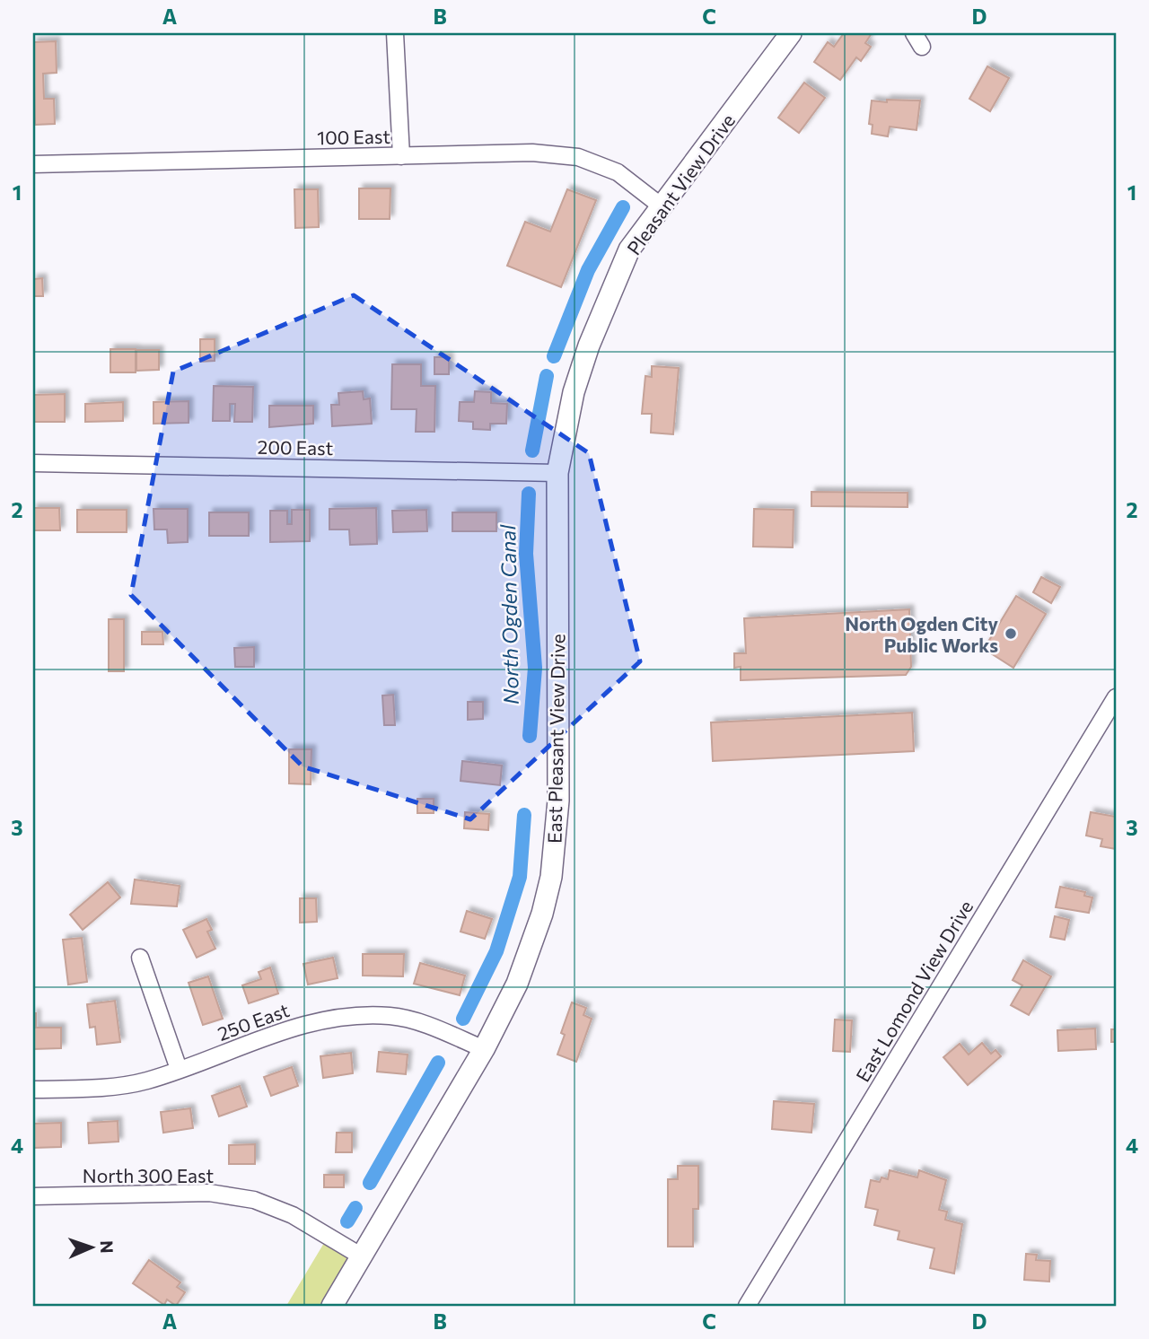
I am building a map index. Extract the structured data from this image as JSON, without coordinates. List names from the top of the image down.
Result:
{
  "streets": {
    "street": [
      "100 East",
      "Pleasant View Drive",
      "200 East",
      "East Pleasant View Drive",
      "East Lomond View Drive",
      "250 East",
      "North 300 East"
    ]
  },
  "crossings": [
    ["100 East", "Pleasant View Drive"],
    ["Pleasant View Drive", "East Pleasant View Drive"],
    ["200 East", "East Pleasant View Drive"],
    ["East Pleasant View Drive", "250 East"],
    ["East Pleasant View Drive", "North 300 East"]
  ],
  "water": ["North Ogden Canal"],
  "places": ["North Ogden City Public Works"],
  "north": "right",
  "grid": {
    "columns": [
      "A",
      "B",
      "C",
      "D"
    ],
    "rows": [
      "1",
      "2",
      "3",
      "4"
    ]
  }
}
